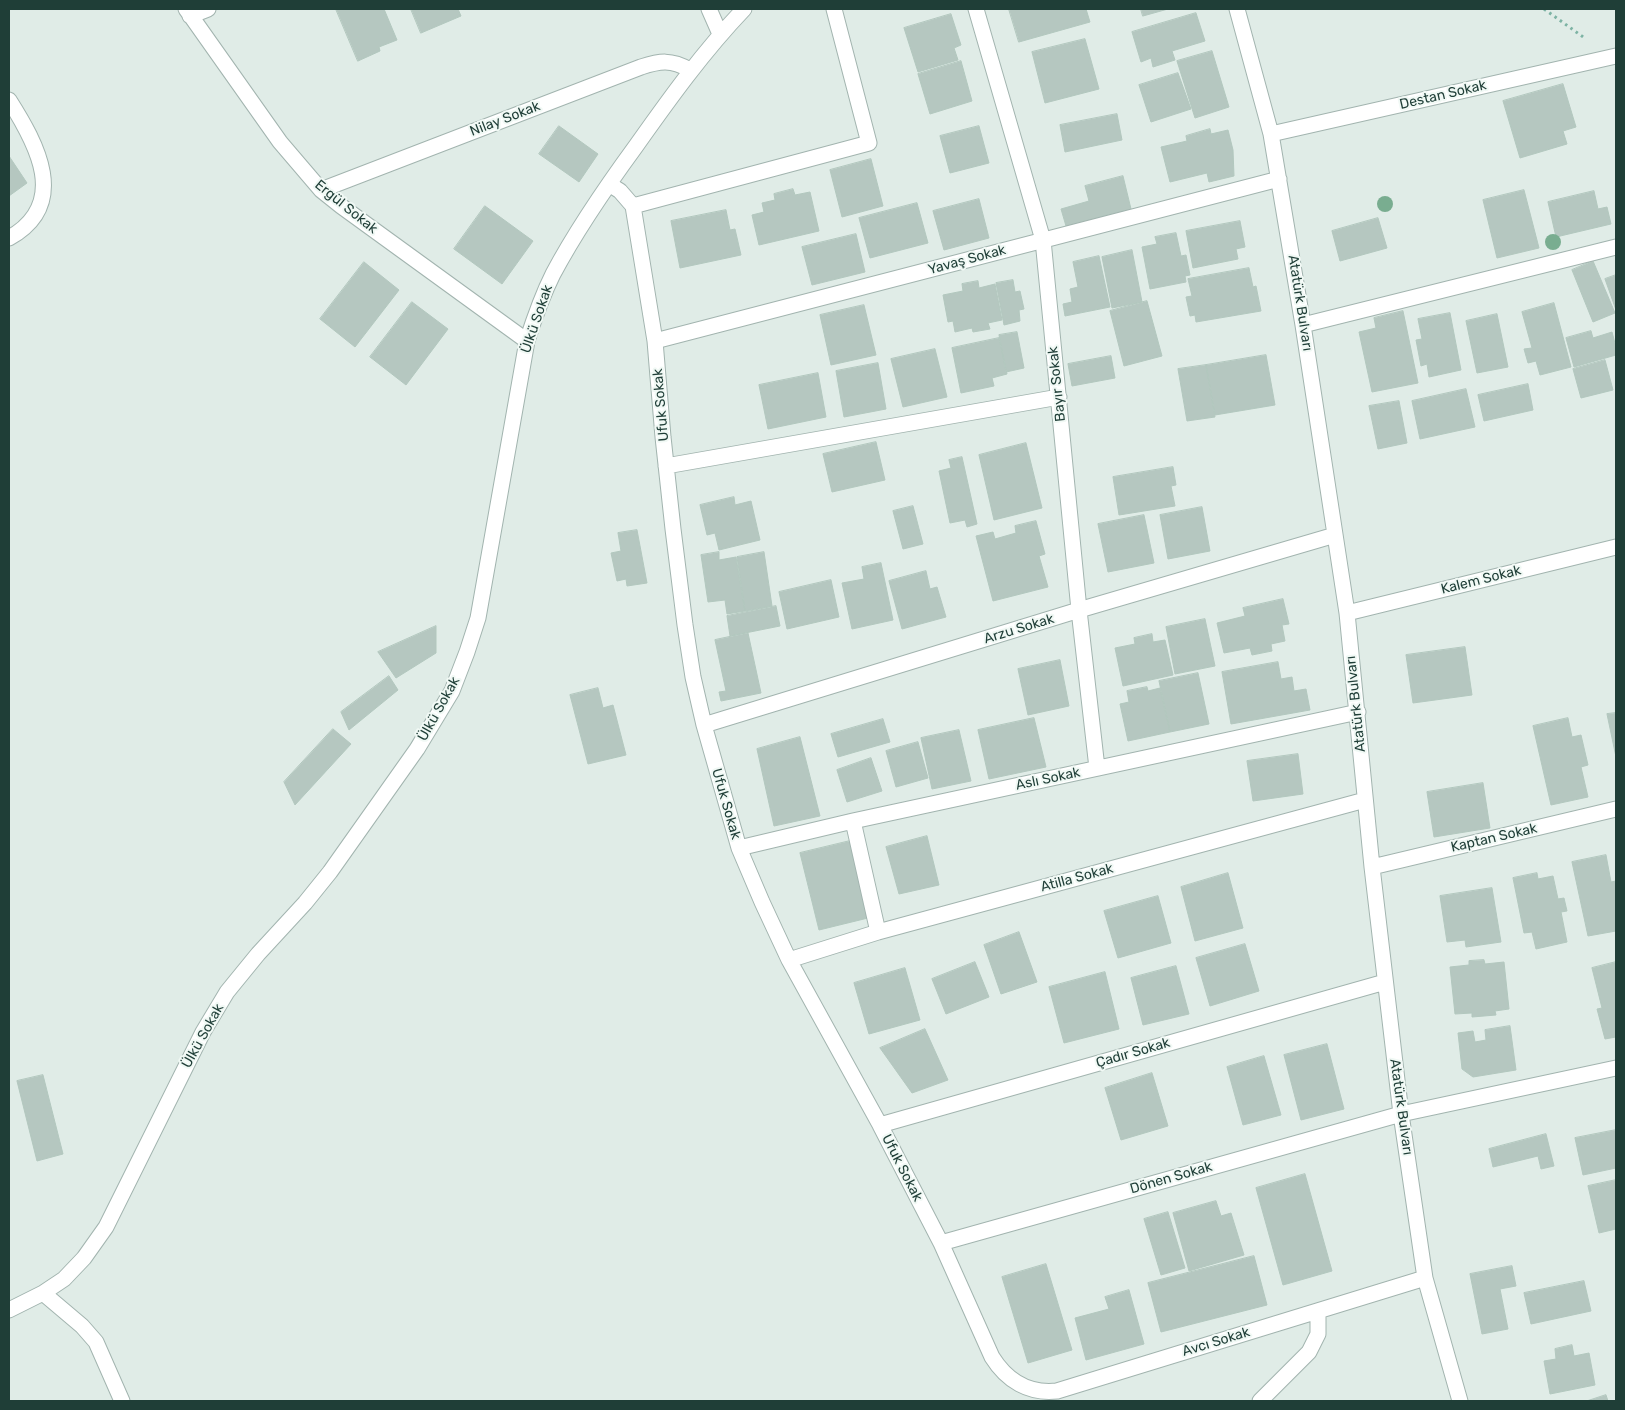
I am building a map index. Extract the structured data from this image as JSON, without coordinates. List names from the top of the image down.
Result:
{
  "streets": {
    "street": [
      "Destan Sokak",
      "Nilay Sokak",
      "Ergül Sokak",
      "Yavaş Sokak",
      "Atatürk Bulvarı",
      "Ülkü Sokak",
      "Bayır Sokak",
      "Ufuk Sokak",
      "Kalem Sokak",
      "Arzu Sokak",
      "Aslı Sokak",
      "Kaptan Sokak",
      "Atilla Sokak",
      "Çadır Sokak",
      "Dönen Sokak",
      "Avcı Sokak"
    ]
  },
  "crossings": [
    ["Destan Sokak", "Atatürk Bulvarı"],
    ["Nilay Sokak", "Ergül Sokak"],
    ["Nilay Sokak", "Ülkü Sokak"],
    ["Ergül Sokak", "Ülkü Sokak"],
    ["Yavaş Sokak", "Atatürk Bulvarı"],
    ["Yavaş Sokak", "Bayır Sokak"],
    ["Yavaş Sokak", "Ufuk Sokak"],
    ["Atatürk Bulvarı", "Kalem Sokak"],
    ["Atatürk Bulvarı", "Arzu Sokak"],
    ["Atatürk Bulvarı", "Aslı Sokak"],
    ["Atatürk Bulvarı", "Kaptan Sokak"],
    ["Atatürk Bulvarı", "Atilla Sokak"],
    ["Atatürk Bulvarı", "Çadır Sokak"],
    ["Atatürk Bulvarı", "Dönen Sokak"],
    ["Atatürk Bulvarı", "Avcı Sokak"],
    ["Bayır Sokak", "Arzu Sokak"],
    ["Bayır Sokak", "Aslı Sokak"],
    ["Ufuk Sokak", "Arzu Sokak"],
    ["Ufuk Sokak", "Aslı Sokak"],
    ["Ufuk Sokak", "Atilla Sokak"],
    ["Ufuk Sokak", "Çadır Sokak"],
    ["Ufuk Sokak", "Dönen Sokak"],
    ["Ufuk Sokak", "Avcı Sokak"]
  ]
}
